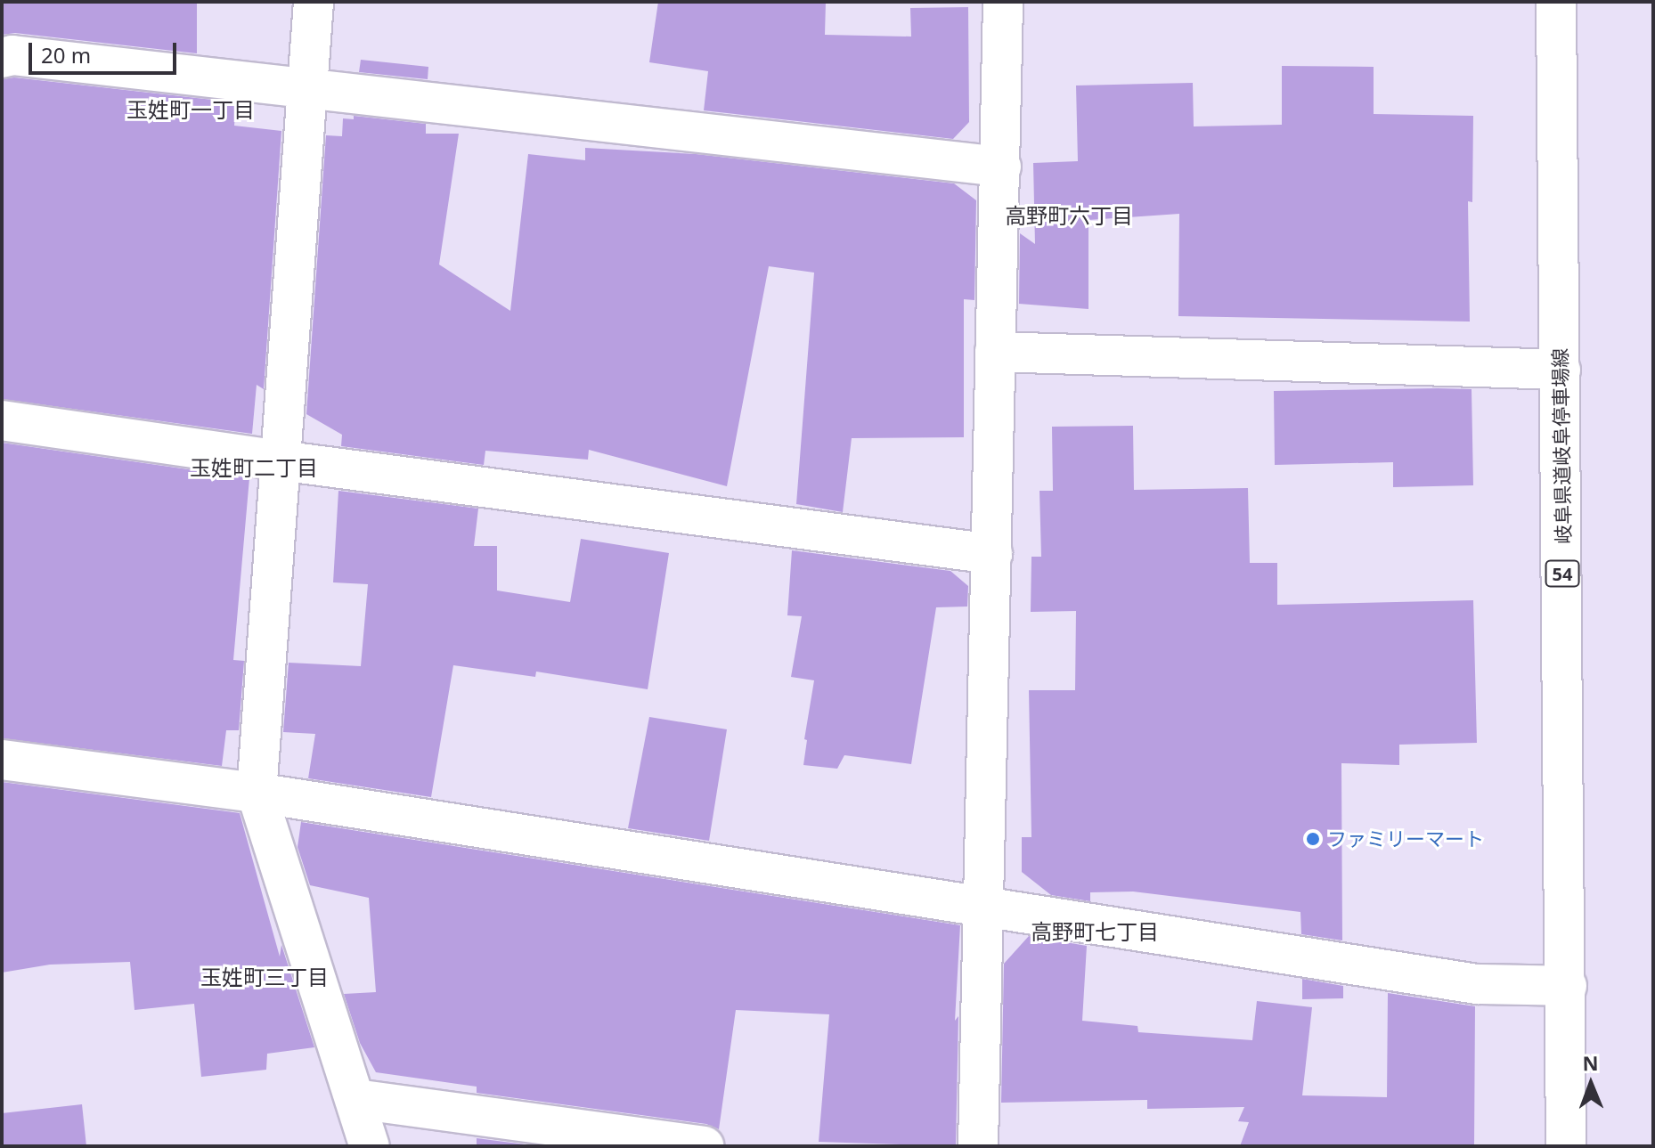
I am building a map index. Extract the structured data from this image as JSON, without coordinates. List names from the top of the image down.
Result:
{
  "streets": {
    "street": ["岐阜県道岐阜停車場線", "54"]
  },
  "districts": [
    "玉姓町一丁目",
    "高野町六丁目",
    "玉姓町二丁目",
    "高野町七丁目",
    "玉姓町三丁目"
  ],
  "places": ["ファミリーマート"],
  "scale_bar": "20 m",
  "north": "top"
}
